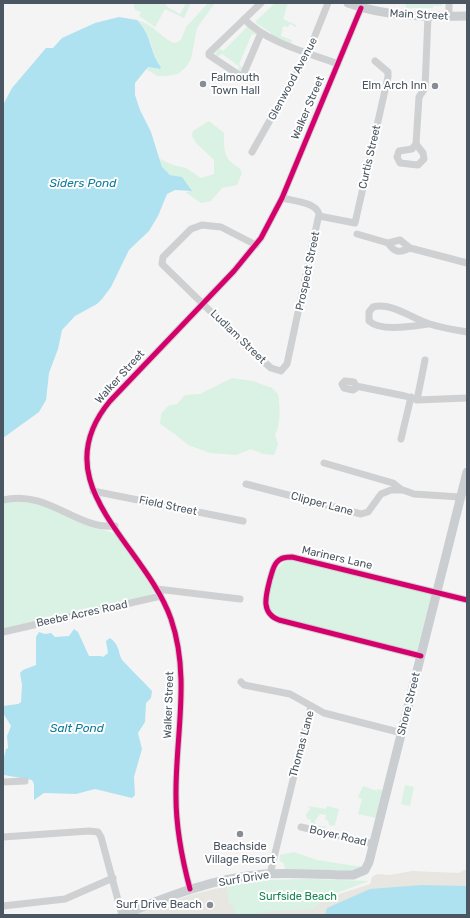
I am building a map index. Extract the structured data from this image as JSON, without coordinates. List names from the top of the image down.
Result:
{
  "streets": {
    "main road": ["Main Street", "Shore Street", "Surf Drive"],
    "street": [
      "Glenwood Avenue",
      "Walker Street",
      "Curtis Street",
      "Prospect Street",
      "Ludlam Street",
      "Clipper Lane",
      "Field Street",
      "Mariners Lane",
      "Beebe Acres Road",
      "Thomas Lane",
      "Boyer Road"
    ]
  },
  "crossings": [
    ["Main Street", "Walker Street"],
    ["Walker Street", "Prospect Street"],
    ["Walker Street", "Ludlam Street"],
    ["Walker Street", "Field Street"],
    ["Walker Street", "Beebe Acres Road"],
    ["Walker Street", "Surf Drive"],
    ["Curtis Street", "Prospect Street"],
    ["Prospect Street", "Ludlam Street"],
    ["Clipper Lane", "Shore Street"],
    ["Mariners Lane", "Shore Street"],
    ["Shore Street", "Thomas Lane"],
    ["Shore Street", "Boyer Road"],
    ["Shore Street", "Surf Drive"],
    ["Thomas Lane", "Surf Drive"]
  ],
  "water": ["Siders Pond", "Salt Pond"],
  "parks": ["Surfside Beach"],
  "places": [
    "Falmouth Town Hall",
    "Elm Arch Inn",
    "Beachside Village Resort",
    "Surf Drive Beach"
  ]
}
